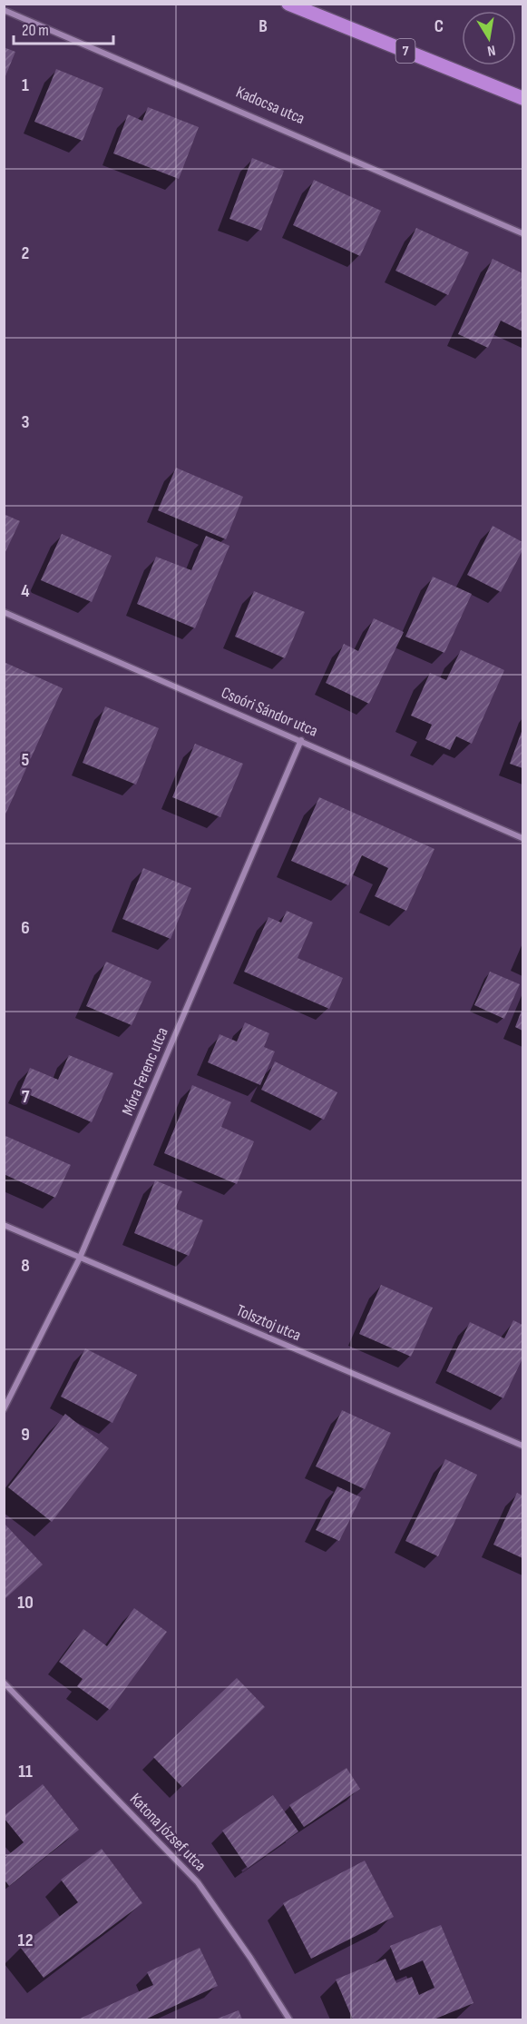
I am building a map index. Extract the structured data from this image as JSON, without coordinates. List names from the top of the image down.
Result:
{
  "streets": {
    "main road": ["7"],
    "street": [
      "Kadocsa utca",
      "Csoóri Sándor utca",
      "Móra Ferenc utca",
      "Tolsztoj utca",
      "Katona József utca"
    ]
  },
  "crossings": [
    ["Csoóri Sándor utca", "Móra Ferenc utca"],
    ["Móra Ferenc utca", "Tolsztoj utca"]
  ],
  "scale_bar": "20 m",
  "north": "bottom",
  "grid": {
    "columns": ["B", "C"],
    "rows": [
      "1",
      "2",
      "3",
      "4",
      "5",
      "6",
      "7",
      "8",
      "9",
      "10",
      "11",
      "12"
    ]
  }
}
